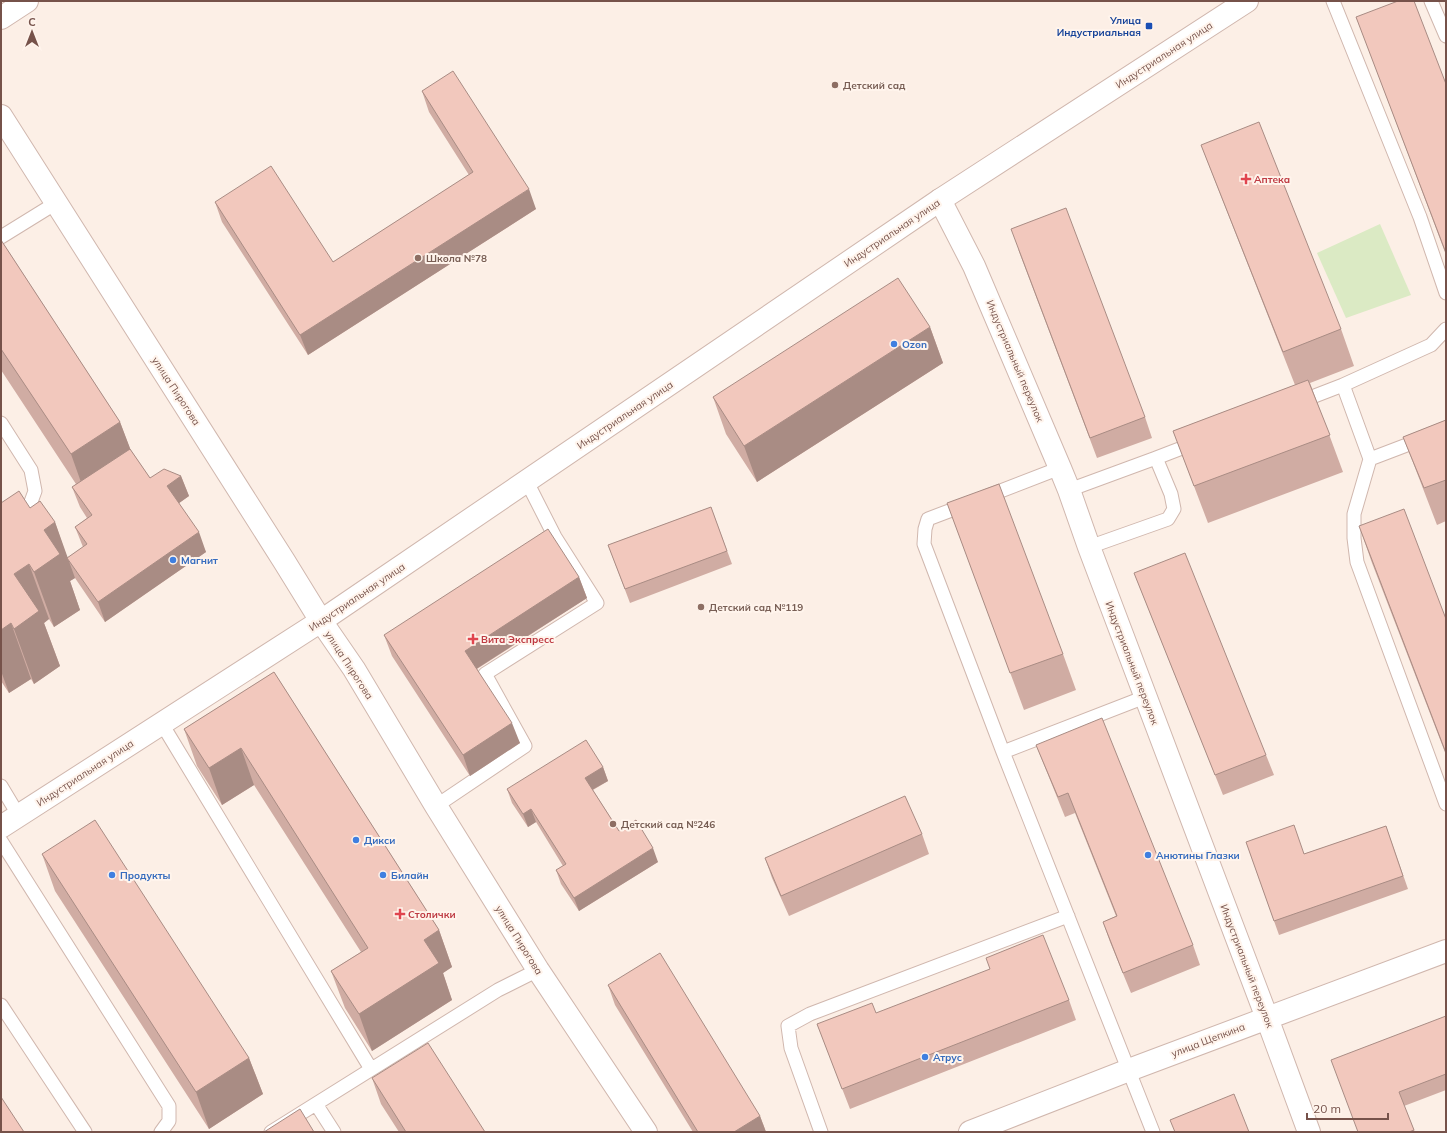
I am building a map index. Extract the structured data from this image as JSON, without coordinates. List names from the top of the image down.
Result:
{
  "streets": {
    "street": [
      "Индустриальная улица",
      "Индустриальный переулок",
      "улица Пирогова",
      "улица Щепкина"
    ]
  },
  "crossings": [
    ["Индустриальная улица", "Индустриальный переулок"],
    ["Индустриальная улица", "улица Пирогова"],
    ["Индустриальный переулок", "улица Щепкина"]
  ],
  "places": {
    "transit": ["Улица Индустриальная"],
    "other": [
      "Детский сад",
      "Школа №78",
      "Ozon",
      "Магнит",
      "Детский сад №119",
      "Детский сад №246",
      "Дикси",
      "Анютины Глазки",
      "Продукты",
      "Билайн",
      "Атрус"
    ],
    "health": ["Аптека", "Вита Экспресс", "Столички"]
  },
  "scale_bar": "20 m",
  "north": "top"
}
